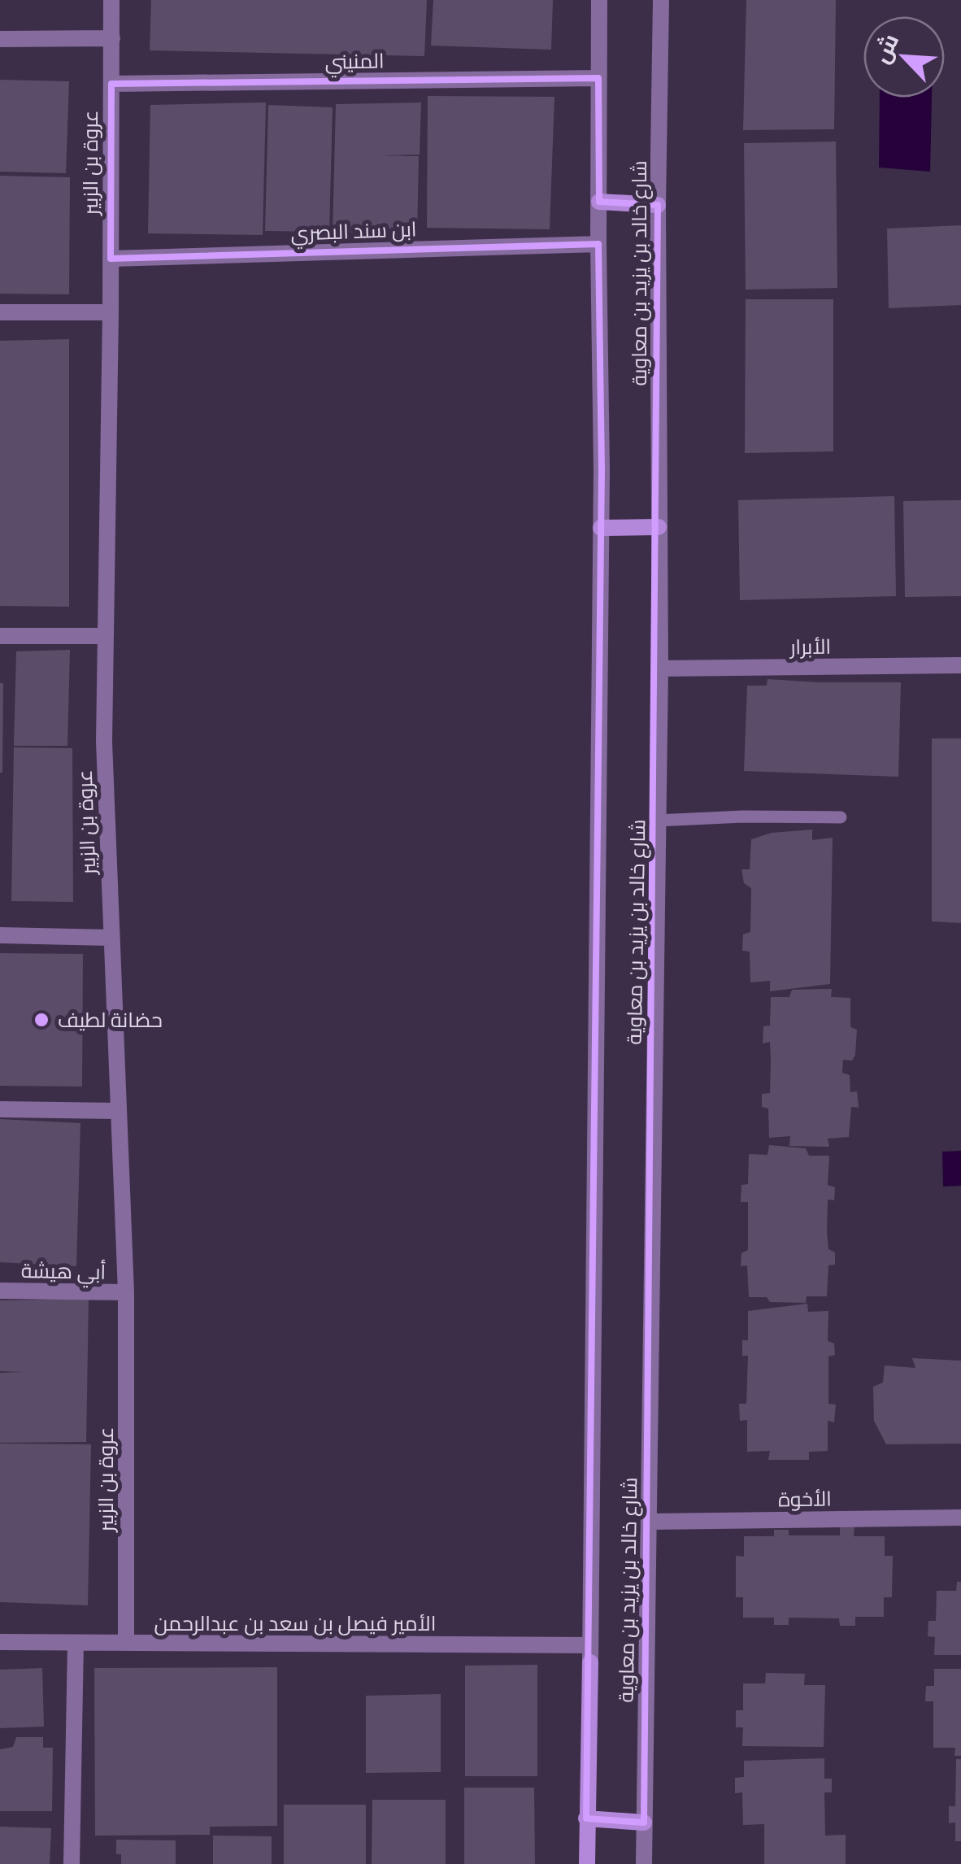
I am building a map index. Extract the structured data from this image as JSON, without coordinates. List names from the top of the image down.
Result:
{
  "streets": {
    "main road": ["شارع خالد بن يزيد بن معاوية"],
    "street": [
      "المنيني",
      "عروة بن الزبير",
      "ابن سند البصري",
      "الأبرار",
      "أبي هيشة",
      "الأخوة",
      "الأمير فيصل بن سعد بن عبدالرحمن"
    ]
  },
  "crossings": [
    ["المنيني", "عروة بن الزبير"],
    ["المنيني", "شارع خالد بن يزيد بن معاوية"],
    ["عروة بن الزبير", "ابن سند البصري"],
    ["عروة بن الزبير", "أبي هيشة"],
    ["عروة بن الزبير", "الأمير فيصل بن سعد بن عبدالرحمن"],
    ["ابن سند البصري", "شارع خالد بن يزيد بن معاوية"],
    ["شارع خالد بن يزيد بن معاوية", "الأبرار"],
    ["شارع خالد بن يزيد بن معاوية", "الأخوة"],
    ["شارع خالد بن يزيد بن معاوية", "الأمير فيصل بن سعد بن عبدالرحمن"]
  ],
  "places": ["حضانة لطيف"],
  "north": "top left"
}
